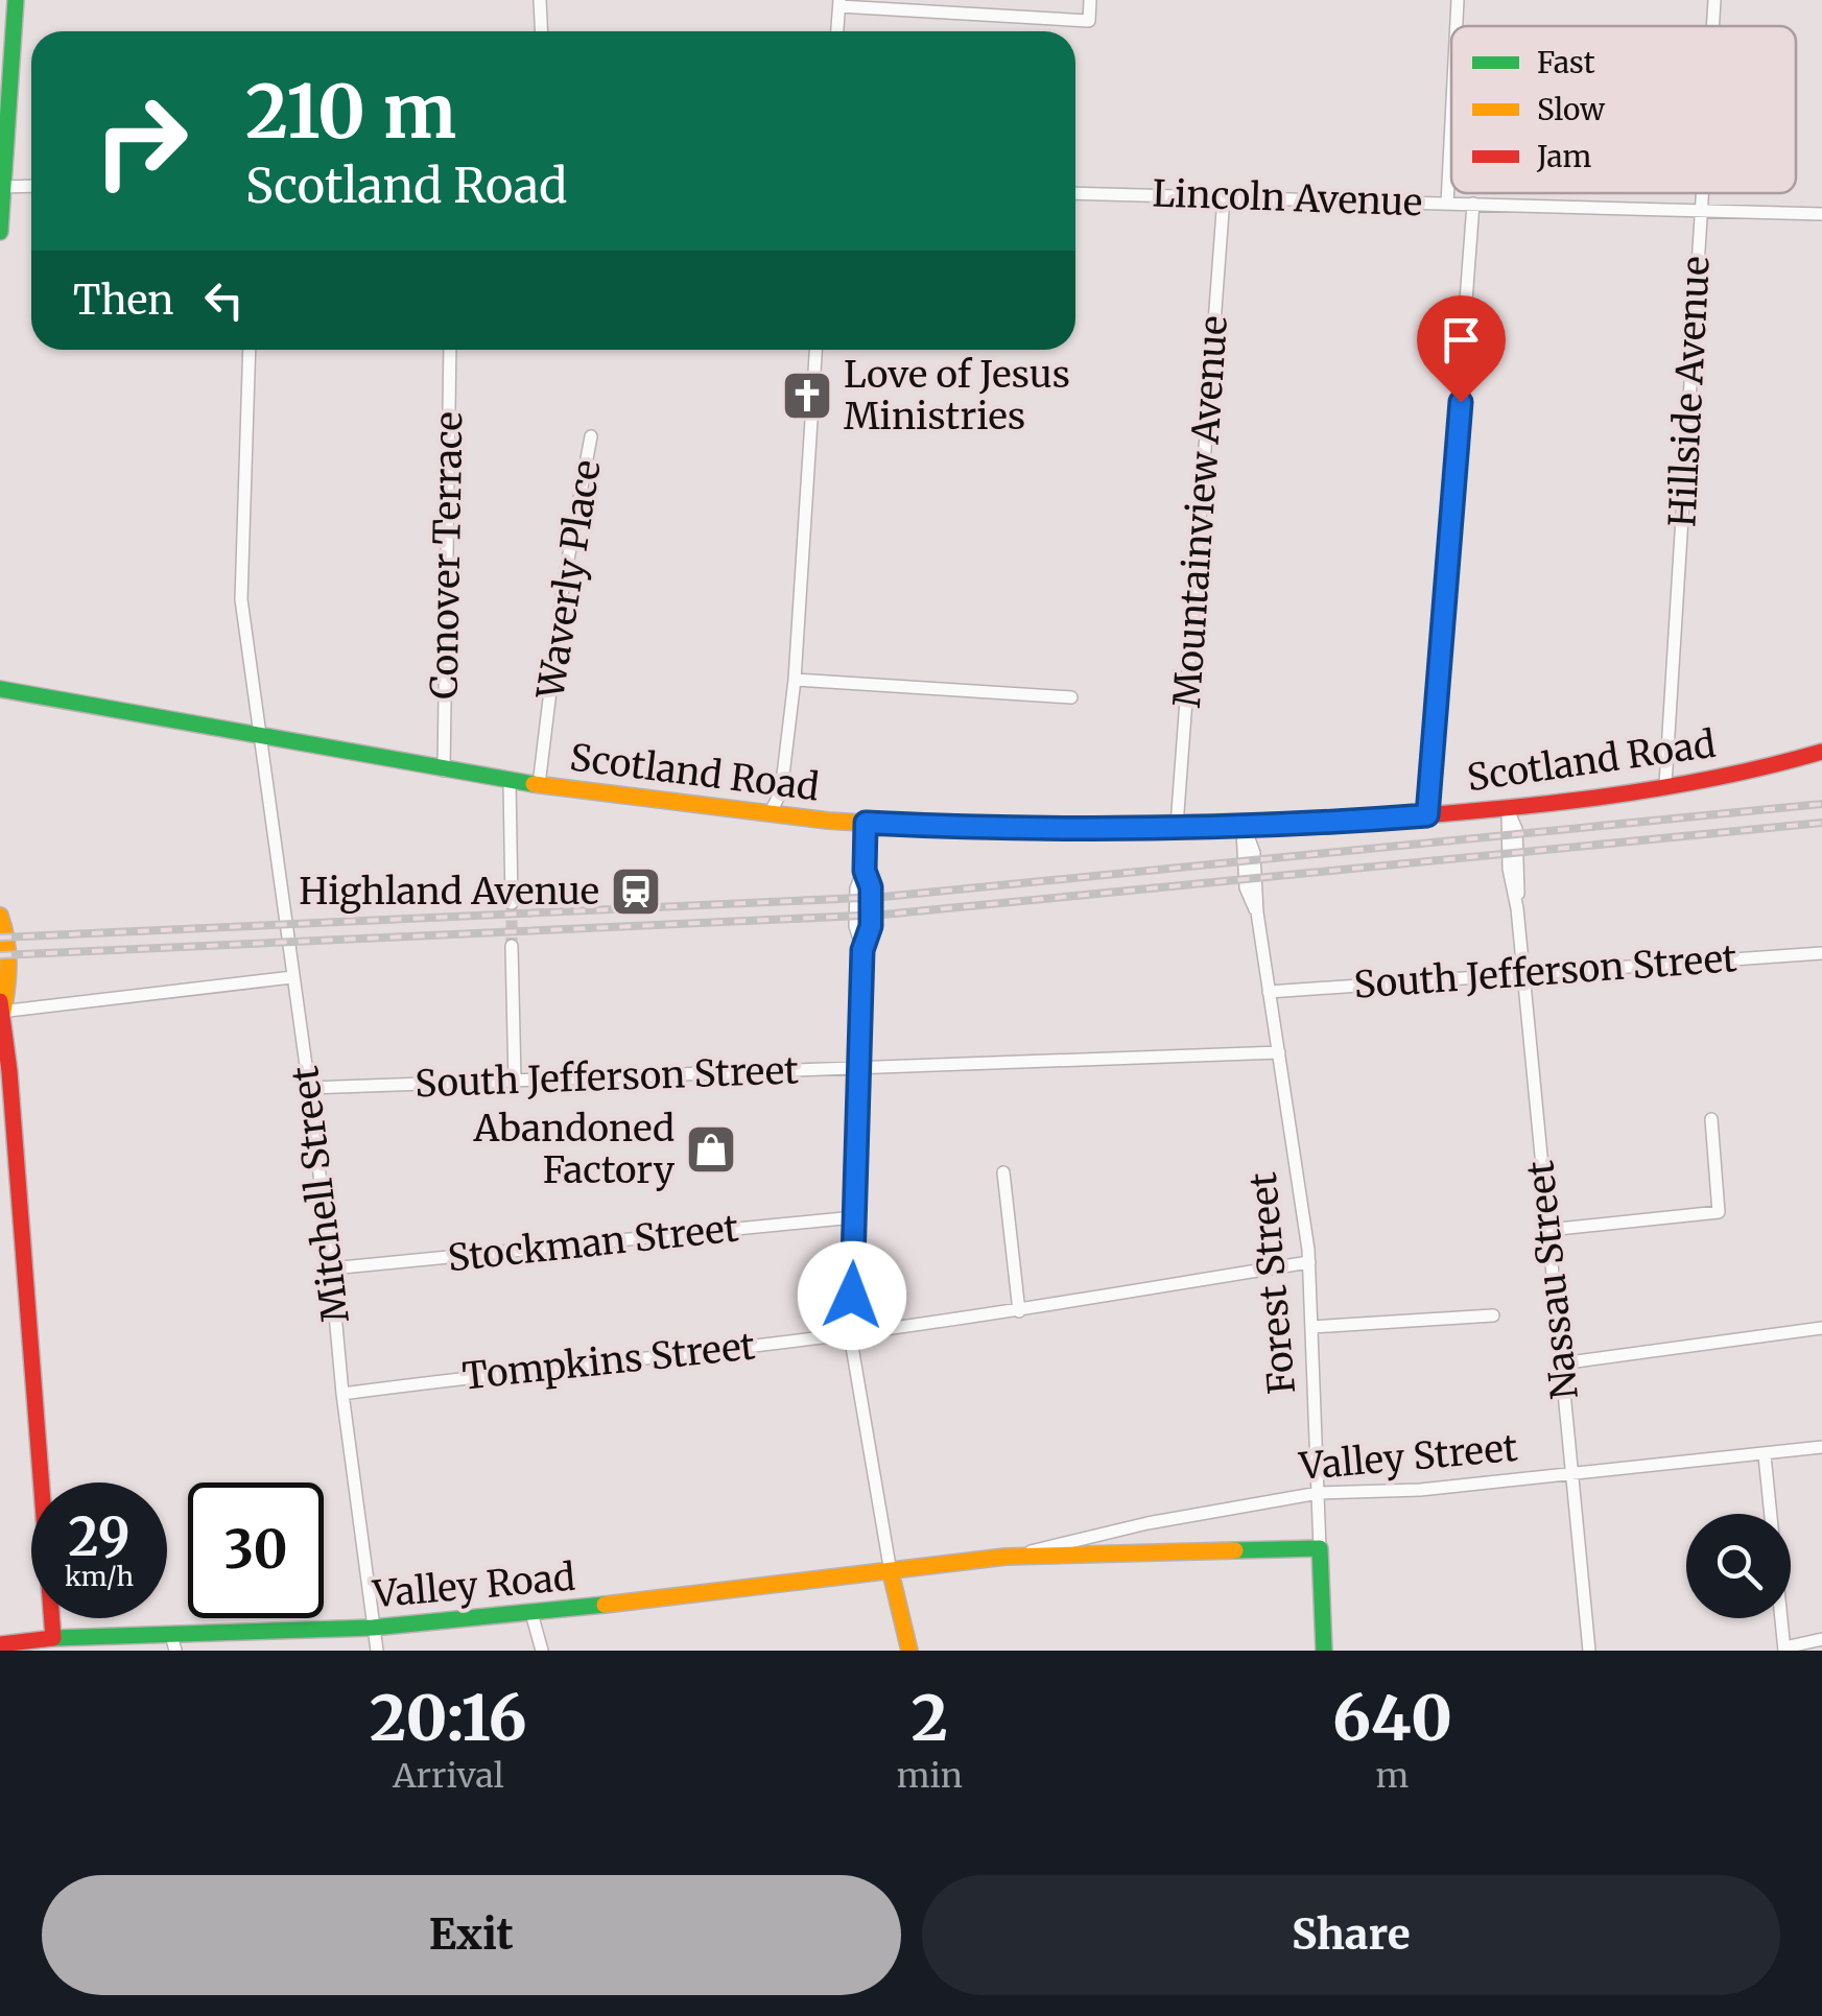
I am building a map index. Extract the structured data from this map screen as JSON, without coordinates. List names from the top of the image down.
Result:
{
  "streets": {
    "main road": [
      "Scotland Road",
      "Forest Street",
      "Valley Street",
      "Valley Road"
    ],
    "street": [
      "Lincoln Avenue",
      "Hillside Avenue",
      "Mountainview Avenue",
      "Conover Terrace",
      "Waverly Place",
      "South Jefferson Street",
      "Mitchell Street",
      "Stockman Street",
      "Nassau Street",
      "Tompkins Street"
    ]
  },
  "crossings": [
    ["Lincoln Avenue", "Hillside Avenue"],
    ["Lincoln Avenue", "Mountainview Avenue"],
    ["Hillside Avenue", "Scotland Road"],
    ["Mountainview Avenue", "Scotland Road"],
    ["Conover Terrace", "Scotland Road"],
    ["Waverly Place", "Scotland Road"],
    ["Scotland Road", "Mitchell Street"],
    ["Scotland Road", "Nassau Street"],
    ["Scotland Road", "Forest Street"],
    ["South Jefferson Street", "Mitchell Street"],
    ["South Jefferson Street", "Nassau Street"],
    ["South Jefferson Street", "Forest Street"],
    ["Mitchell Street", "Stockman Street"],
    ["Mitchell Street", "Tompkins Street"],
    ["Mitchell Street", "Valley Road"],
    ["Nassau Street", "Valley Street"],
    ["Forest Street", "Tompkins Street"],
    ["Forest Street", "Valley Street"],
    ["Valley Street", "Valley Road"]
  ],
  "places": {
    "church": ["Love of Jesus Ministries"],
    "station": ["Highland Avenue"],
    "shop": ["Abandoned Factory"]
  },
  "legend": ["Fast", "Slow", "Jam"],
  "page": {
    "turn": ["210 m", "Scotland Road"],
    "then": "Then",
    "speed": "29 km/h",
    "limit": "30",
    "eta": [
      "20:16",
      "Arrival",
      "2",
      "min",
      "640",
      "m"
    ],
    "buttons": ["Exit", "Share"]
  }
}
